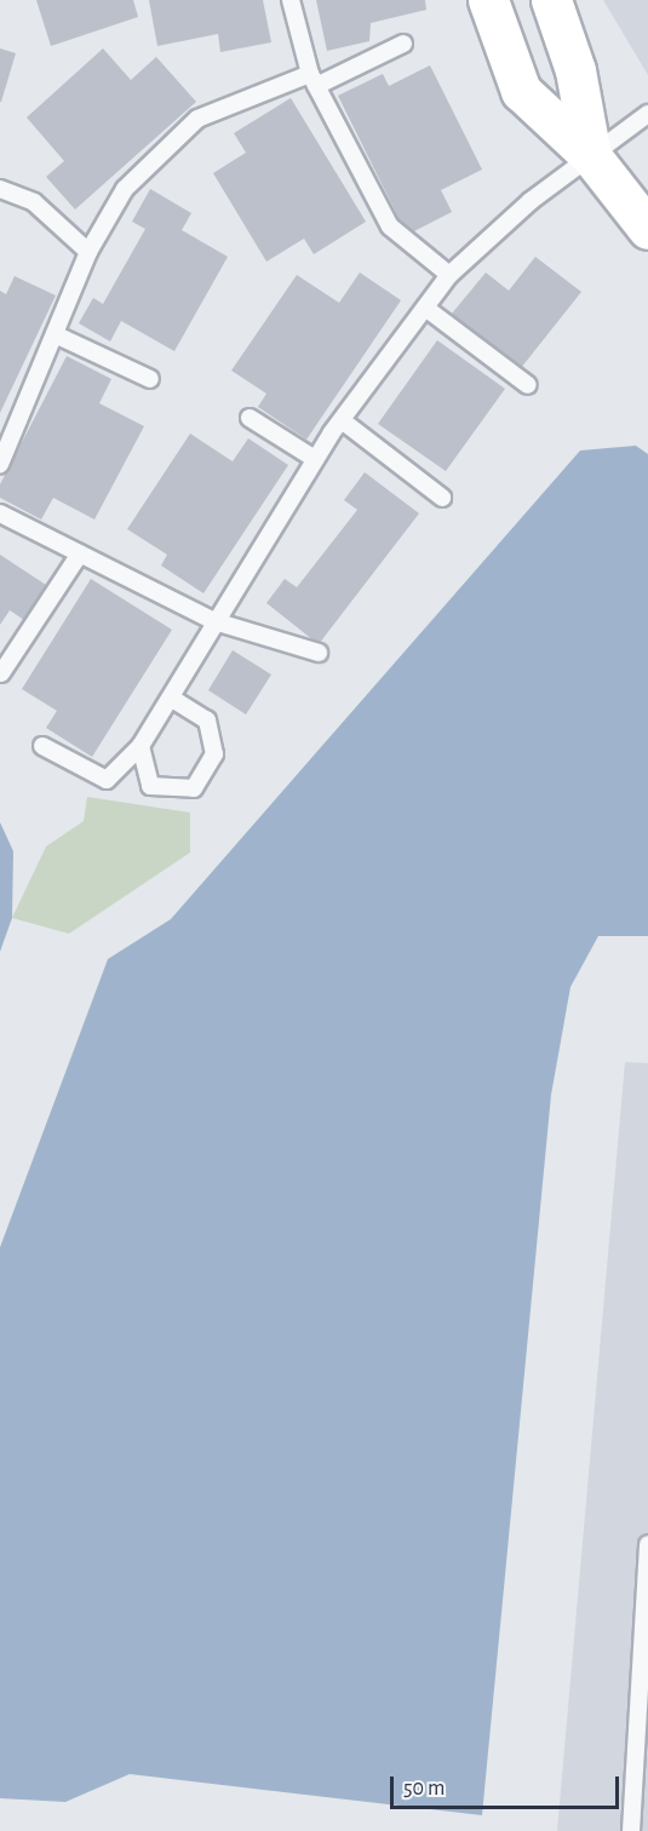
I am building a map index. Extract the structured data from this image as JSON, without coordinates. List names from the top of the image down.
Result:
{
  "scale_bar": "50 m"
}
